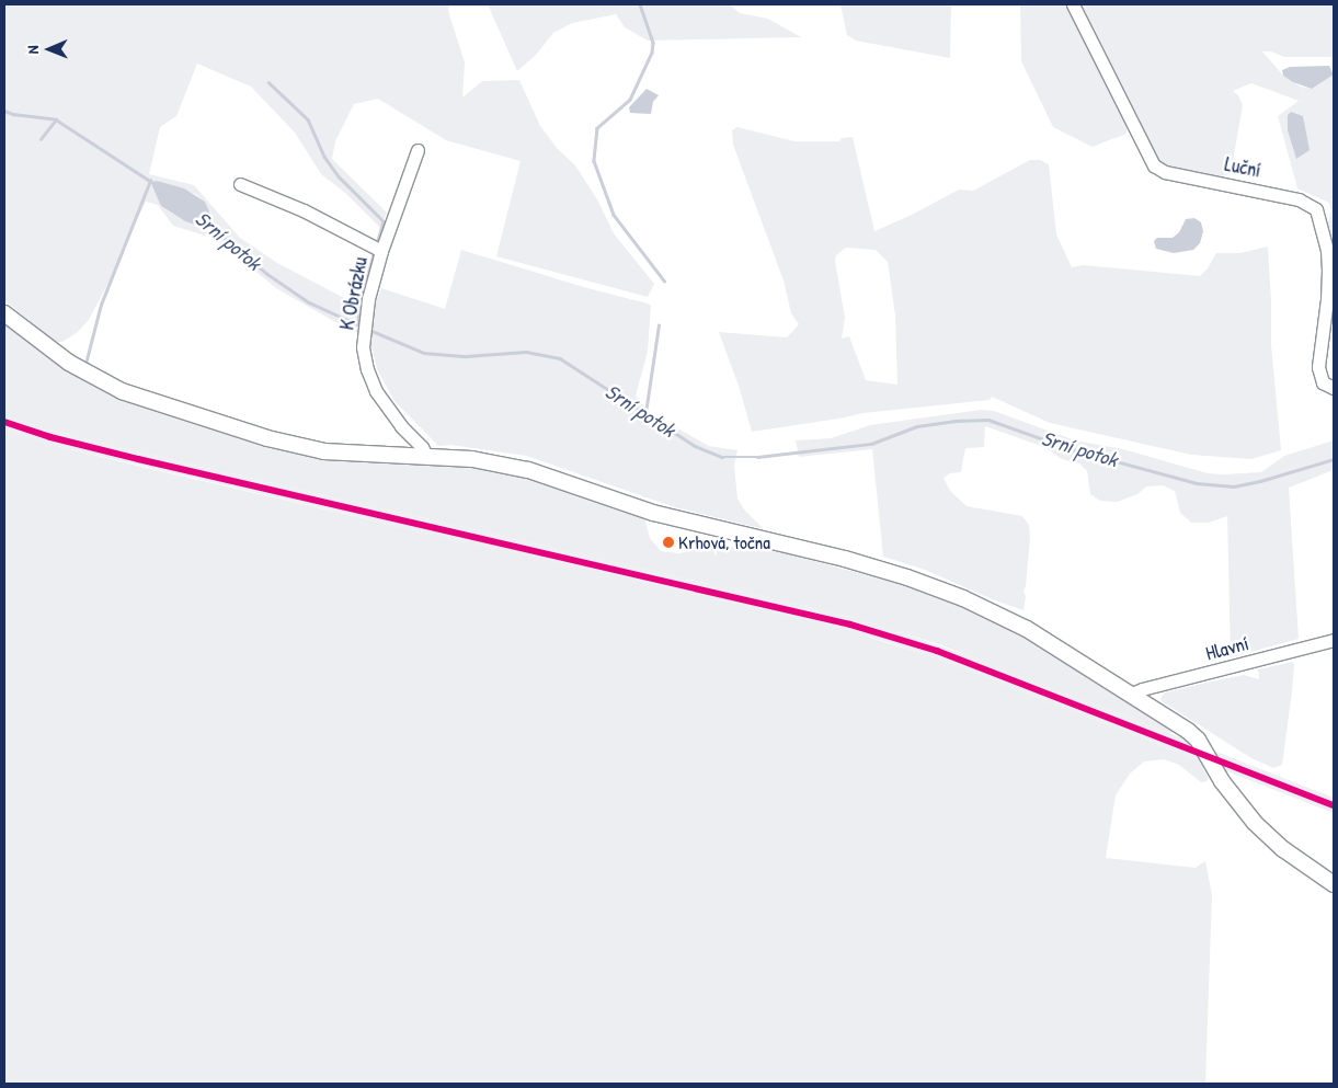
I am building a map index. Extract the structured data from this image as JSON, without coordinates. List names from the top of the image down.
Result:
{
  "streets": {
    "street": ["Luční", "K Obrázku", "Hlavní"]
  },
  "water": ["Srní potok"],
  "places": ["Krhová, točna"],
  "north": "left"
}
